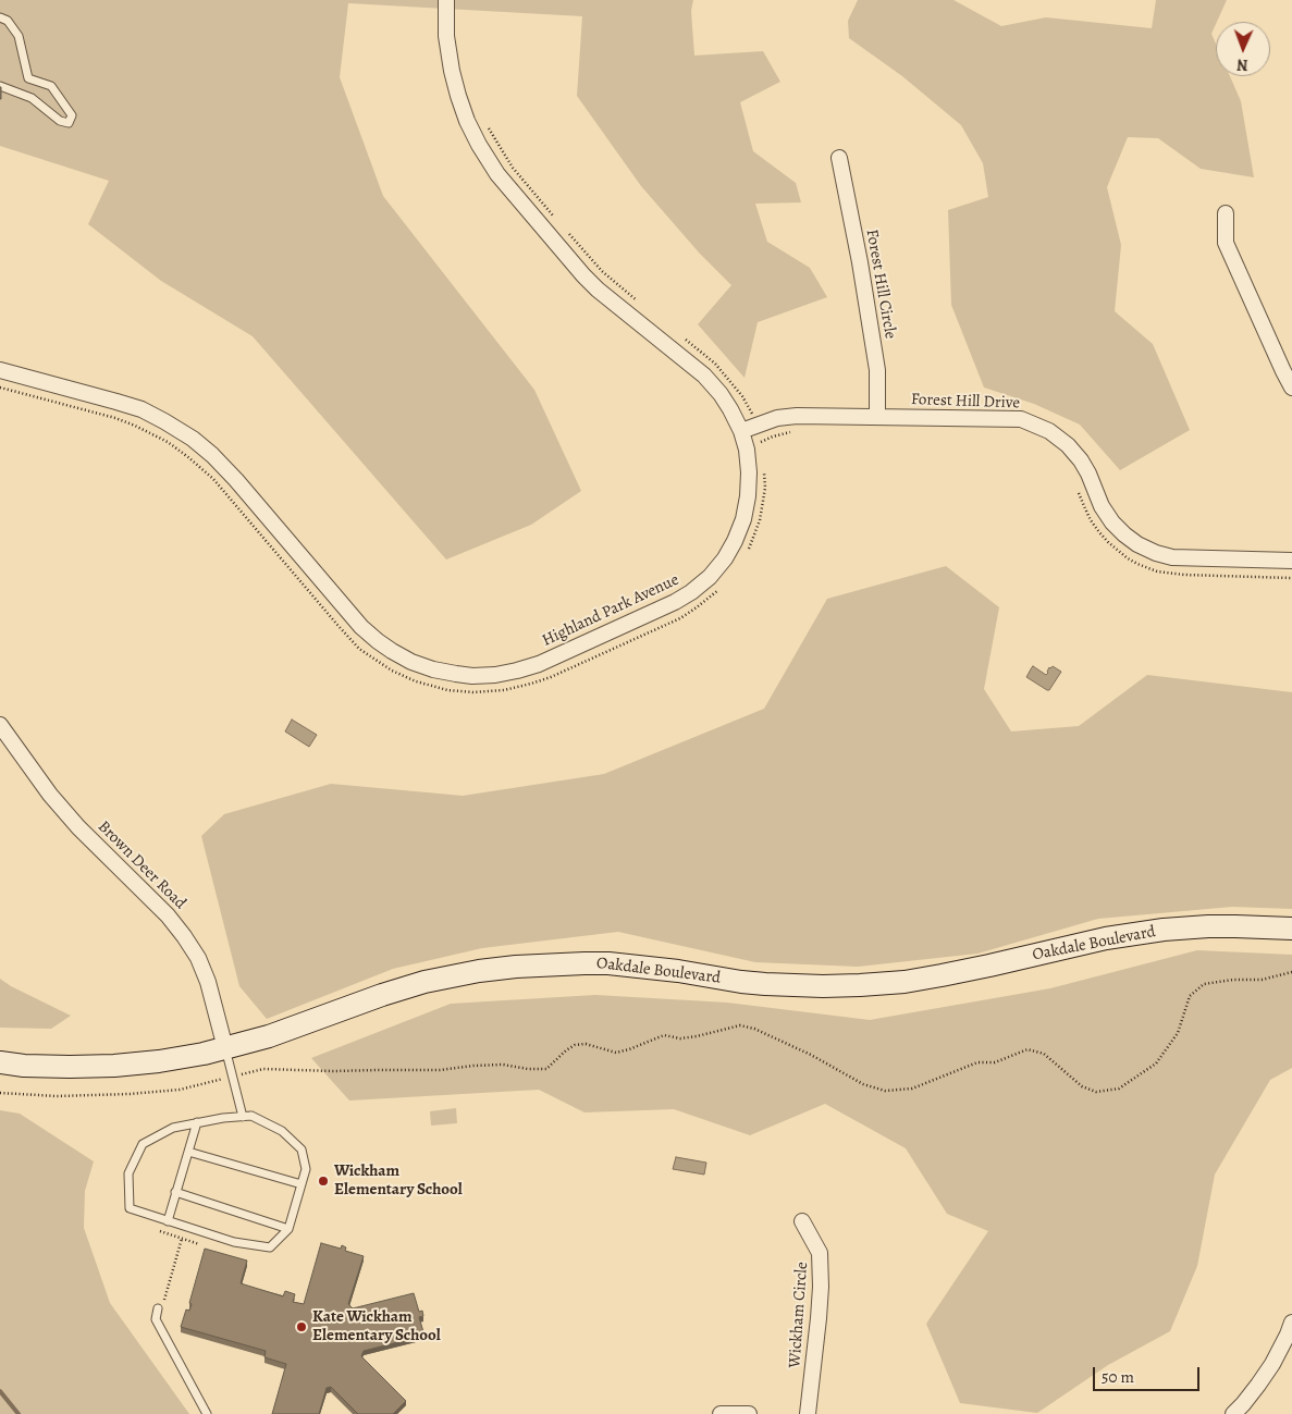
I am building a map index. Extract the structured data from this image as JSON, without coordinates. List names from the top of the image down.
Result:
{
  "streets": {
    "main road": ["Oakdale Boulevard"],
    "street": [
      "Forest Hill Circle",
      "Forest Hill Drive",
      "Highland Park Avenue",
      "Brown Deer Road",
      "Wickham Circle"
    ]
  },
  "crossings": [
    ["Forest Hill Circle", "Forest Hill Drive"],
    ["Forest Hill Drive", "Highland Park Avenue"],
    ["Brown Deer Road", "Oakdale Boulevard"]
  ],
  "places": ["Wickham Elementary School", "Kate Wickham Elementary School"],
  "scale_bar": "50 m",
  "north": "bottom"
}
